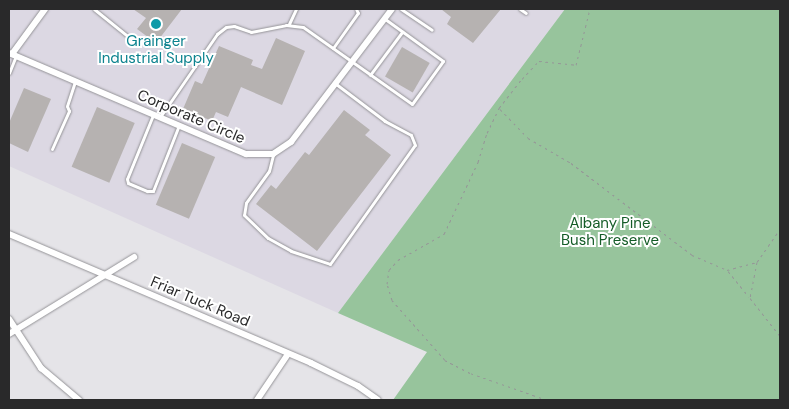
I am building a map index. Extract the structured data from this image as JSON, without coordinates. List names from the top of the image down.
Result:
{
  "streets": {
    "street": ["Corporate Circle", "Friar Tuck Road"]
  },
  "parks": ["Albany Pine Bush Preserve"],
  "places": ["Grainger Industrial Supply"]
}
